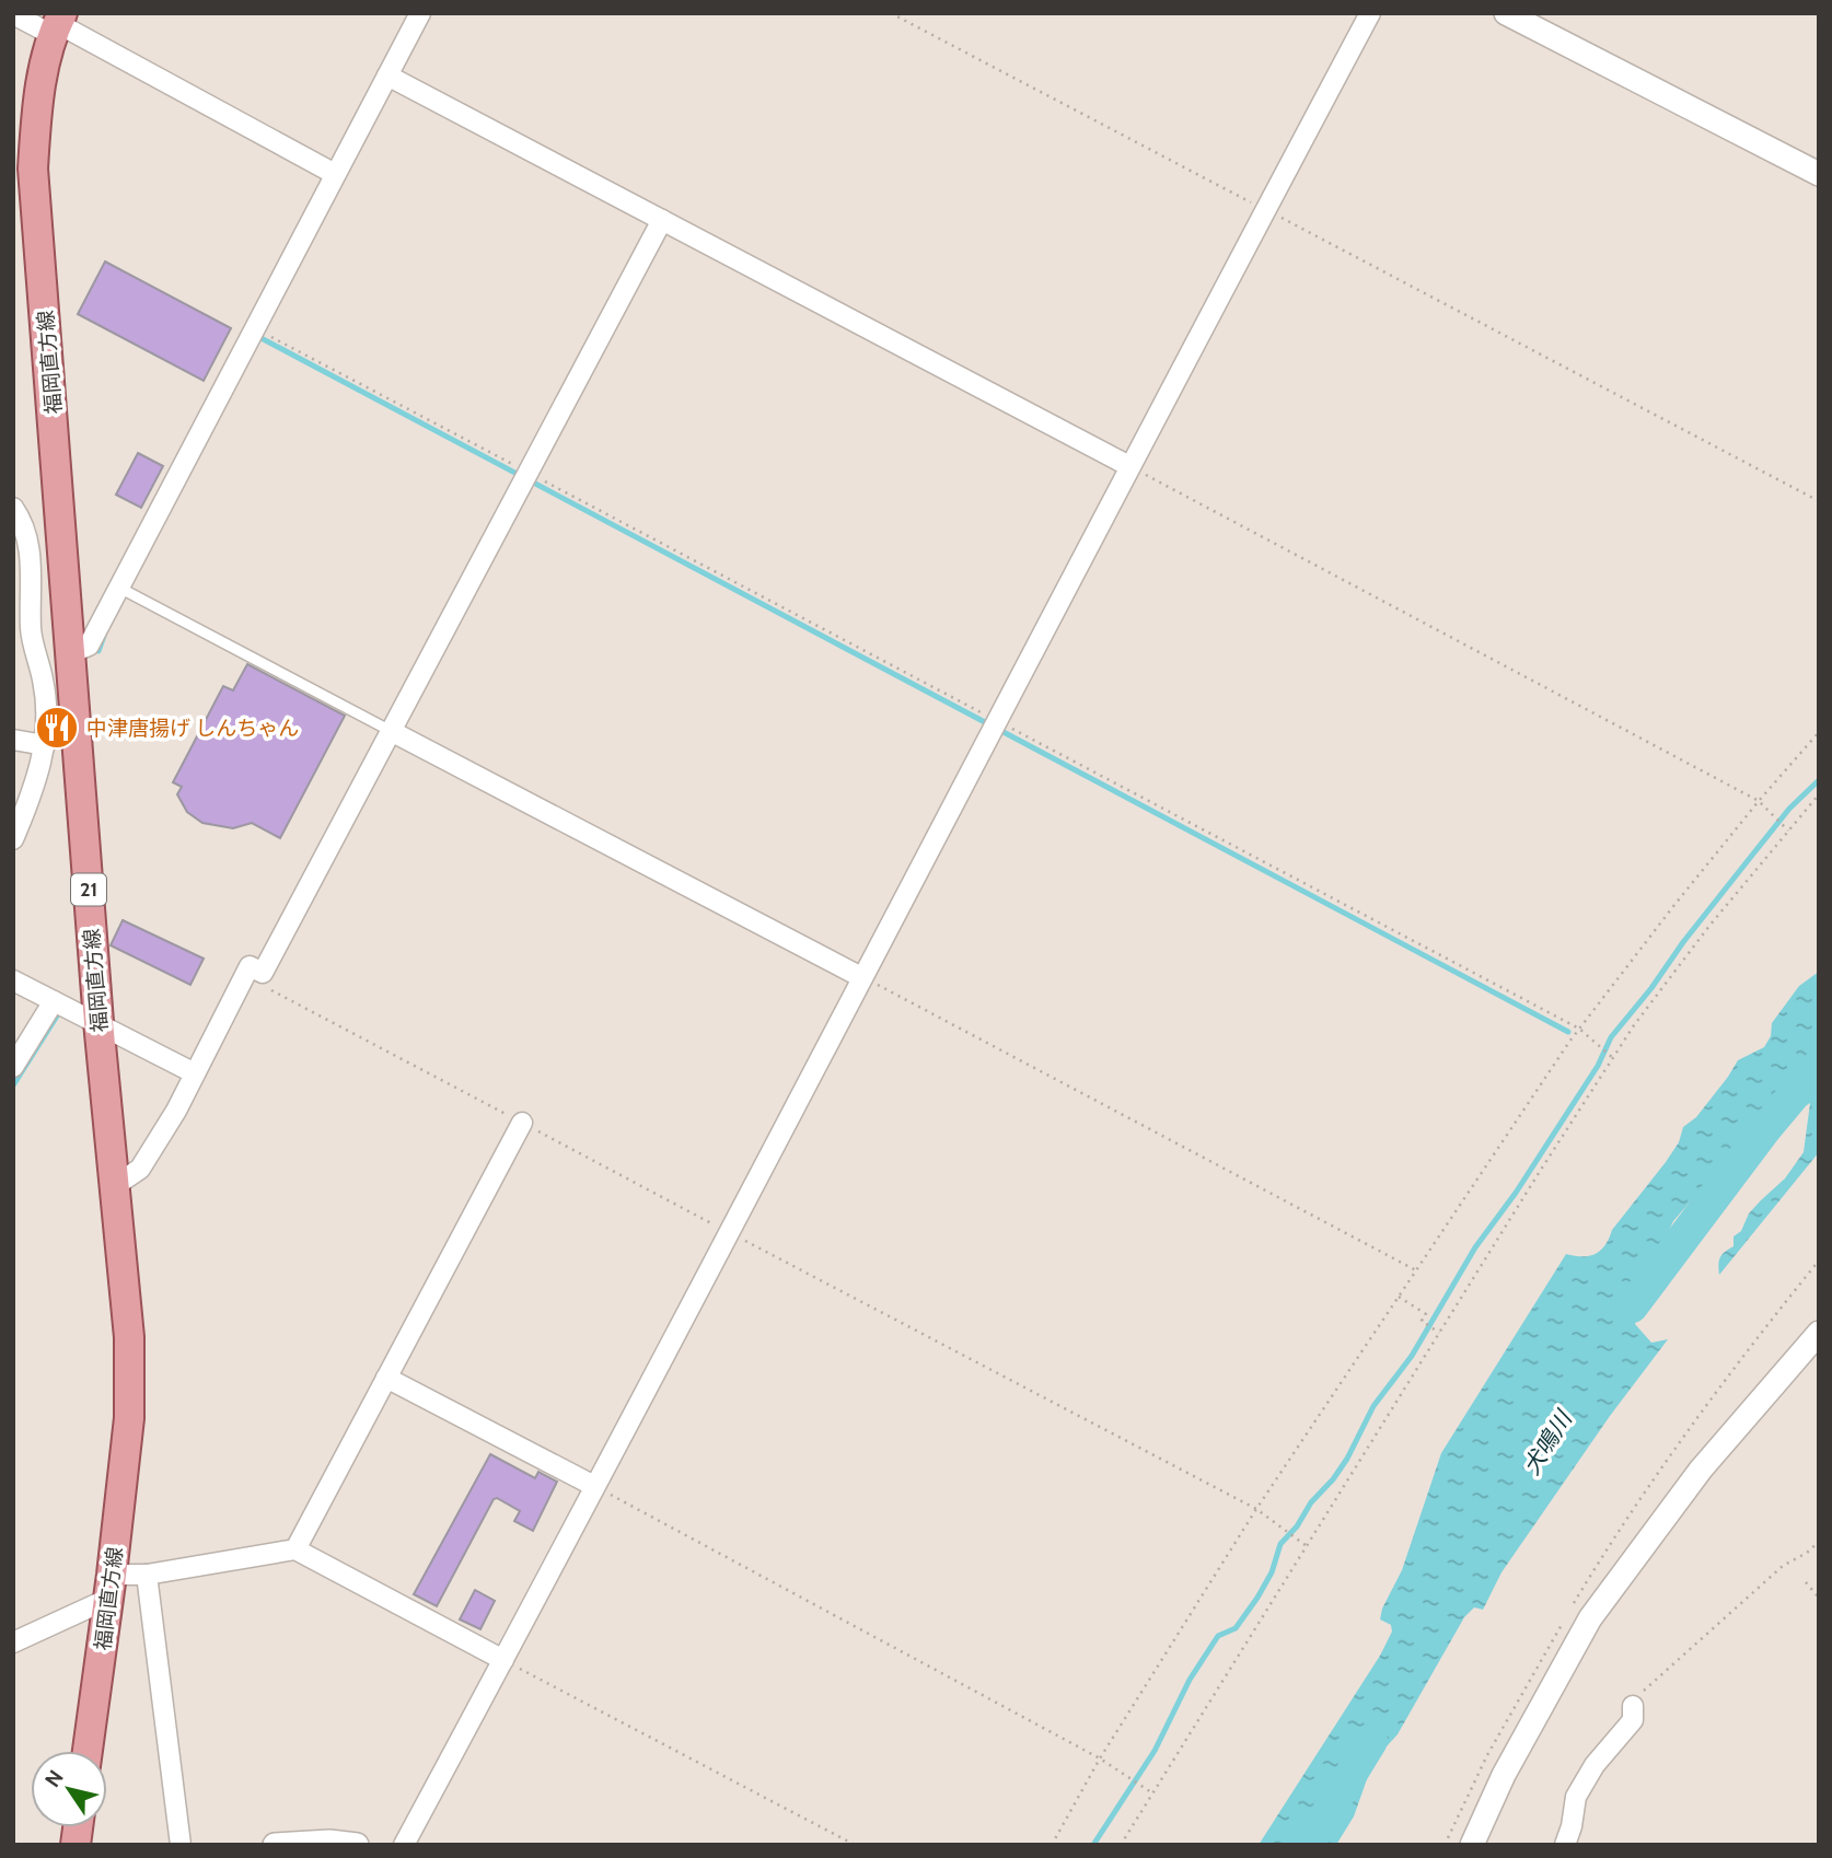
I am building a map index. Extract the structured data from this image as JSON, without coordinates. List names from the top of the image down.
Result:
{
  "streets": {
    "main road": ["福岡直方線", "21"]
  },
  "water": ["犬鳴川"],
  "places": {
    "restaurant": ["中津唐揚げ しんちゃん"]
  },
  "north": "top left"
}
